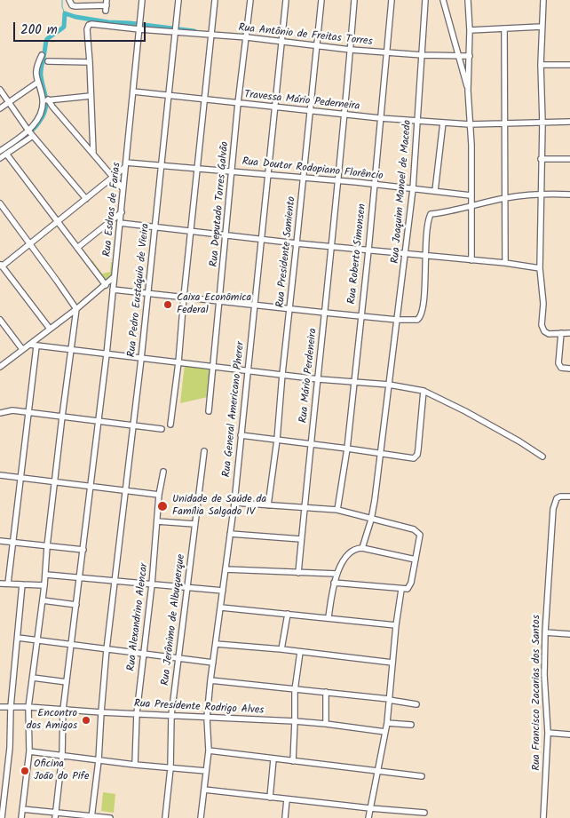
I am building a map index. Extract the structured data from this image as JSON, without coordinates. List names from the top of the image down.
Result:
{
  "streets": {
    "street": [
      "Rua Antônio de Freitas Torres",
      "Travessa Mário Pederneira",
      "Rua Doutor Rodopiano Florêncio",
      "Rua Joaquim Manoel de Macedo",
      "Rua Deputado Torres Galvão",
      "Rua Esdras de Farias",
      "Rua Presidente Samiento",
      "Rua Roberto Simonsen",
      "Rua Pedro Eustáquio de Vieira",
      "Rua Mário Perdeneira",
      "Rua General Americano Pherer",
      "Rua Alexandrino Alencar",
      "Rua Jerônimo de Albuquerque",
      "Rua Francisco Zacarias dos Santos",
      "Rua Presidente Rodrigo Alves"
    ]
  },
  "crossings": [
    ["Rua Antônio de Freitas Torres", "Rua Joaquim Manoel de Macedo"],
    ["Rua Antônio de Freitas Torres", "Rua Deputado Torres Galvão"],
    ["Rua Antônio de Freitas Torres", "Rua Esdras de Farias"],
    ["Rua Antônio de Freitas Torres", "Rua Presidente Samiento"],
    ["Rua Antônio de Freitas Torres", "Rua Roberto Simonsen"],
    ["Rua Antônio de Freitas Torres", "Rua Pedro Eustáquio de Vieira"],
    ["Rua Antônio de Freitas Torres", "Rua Mário Perdeneira"],
    ["Rua Antônio de Freitas Torres", "Rua General Americano Pherer"],
    ["Travessa Mário Pederneira", "Rua Joaquim Manoel de Macedo"],
    ["Travessa Mário Pederneira", "Rua Deputado Torres Galvão"],
    ["Travessa Mário Pederneira", "Rua Esdras de Farias"],
    ["Travessa Mário Pederneira", "Rua Presidente Samiento"],
    ["Travessa Mário Pederneira", "Rua Roberto Simonsen"],
    ["Travessa Mário Pederneira", "Rua Pedro Eustáquio de Vieira"],
    ["Travessa Mário Pederneira", "Rua Mário Perdeneira"],
    ["Travessa Mário Pederneira", "Rua General Americano Pherer"],
    ["Rua Doutor Rodopiano Florêncio", "Rua Joaquim Manoel de Macedo"],
    ["Rua Doutor Rodopiano Florêncio", "Rua Deputado Torres Galvão"],
    ["Rua Doutor Rodopiano Florêncio", "Rua Esdras de Farias"],
    ["Rua Doutor Rodopiano Florêncio", "Rua Presidente Samiento"],
    ["Rua Doutor Rodopiano Florêncio", "Rua Roberto Simonsen"],
    ["Rua Doutor Rodopiano Florêncio", "Rua Pedro Eustáquio de Vieira"],
    ["Rua Doutor Rodopiano Florêncio", "Rua Mário Perdeneira"],
    ["Rua Doutor Rodopiano Florêncio", "Rua General Americano Pherer"],
    ["Rua Esdras de Farias", "Rua Presidente Rodrigo Alves"],
    ["Rua Pedro Eustáquio de Vieira", "Rua Presidente Rodrigo Alves"],
    ["Rua General Americano Pherer", "Rua Presidente Rodrigo Alves"],
    ["Rua Alexandrino Alencar", "Rua Presidente Rodrigo Alves"],
    ["Rua Jerônimo de Albuquerque", "Rua Presidente Rodrigo Alves"]
  ],
  "places": [
    "Caixa Econômica Federal",
    "Unidade de Saúde da Família Salgado IV",
    "Encontro dos Amigos",
    "Oficina João do Pife"
  ],
  "scale_bar": "200 m"
}
